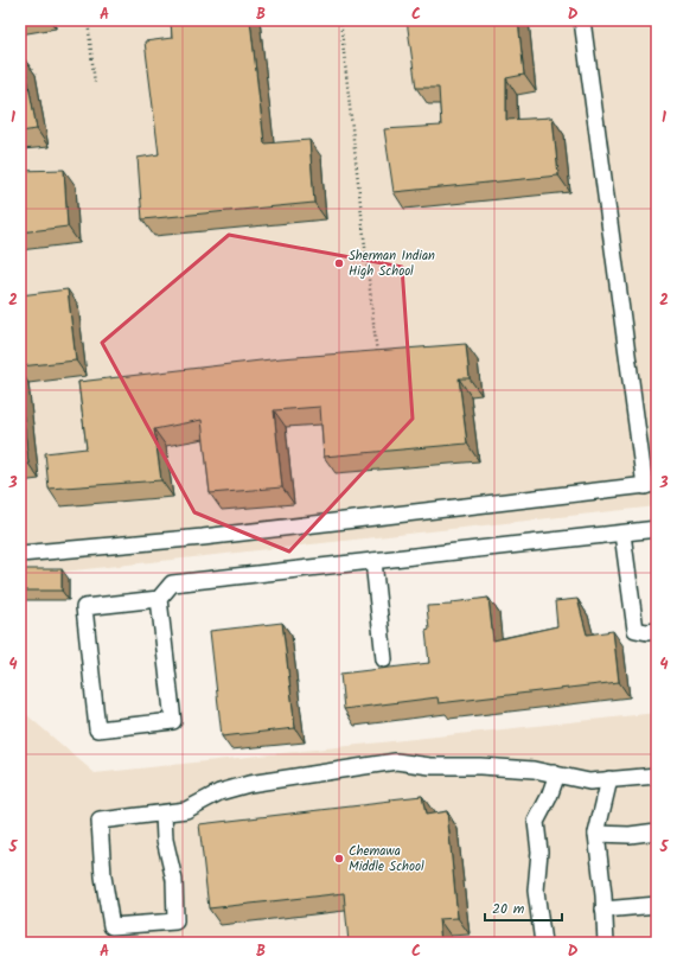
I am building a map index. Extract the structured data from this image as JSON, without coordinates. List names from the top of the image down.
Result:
{
  "places": ["Sherman Indian High School", "Chemawa Middle School"],
  "scale_bar": "20 m",
  "grid": {
    "columns": [
      "A",
      "B",
      "C",
      "D"
    ],
    "rows": [
      "1",
      "2",
      "3",
      "4",
      "5"
    ]
  }
}
